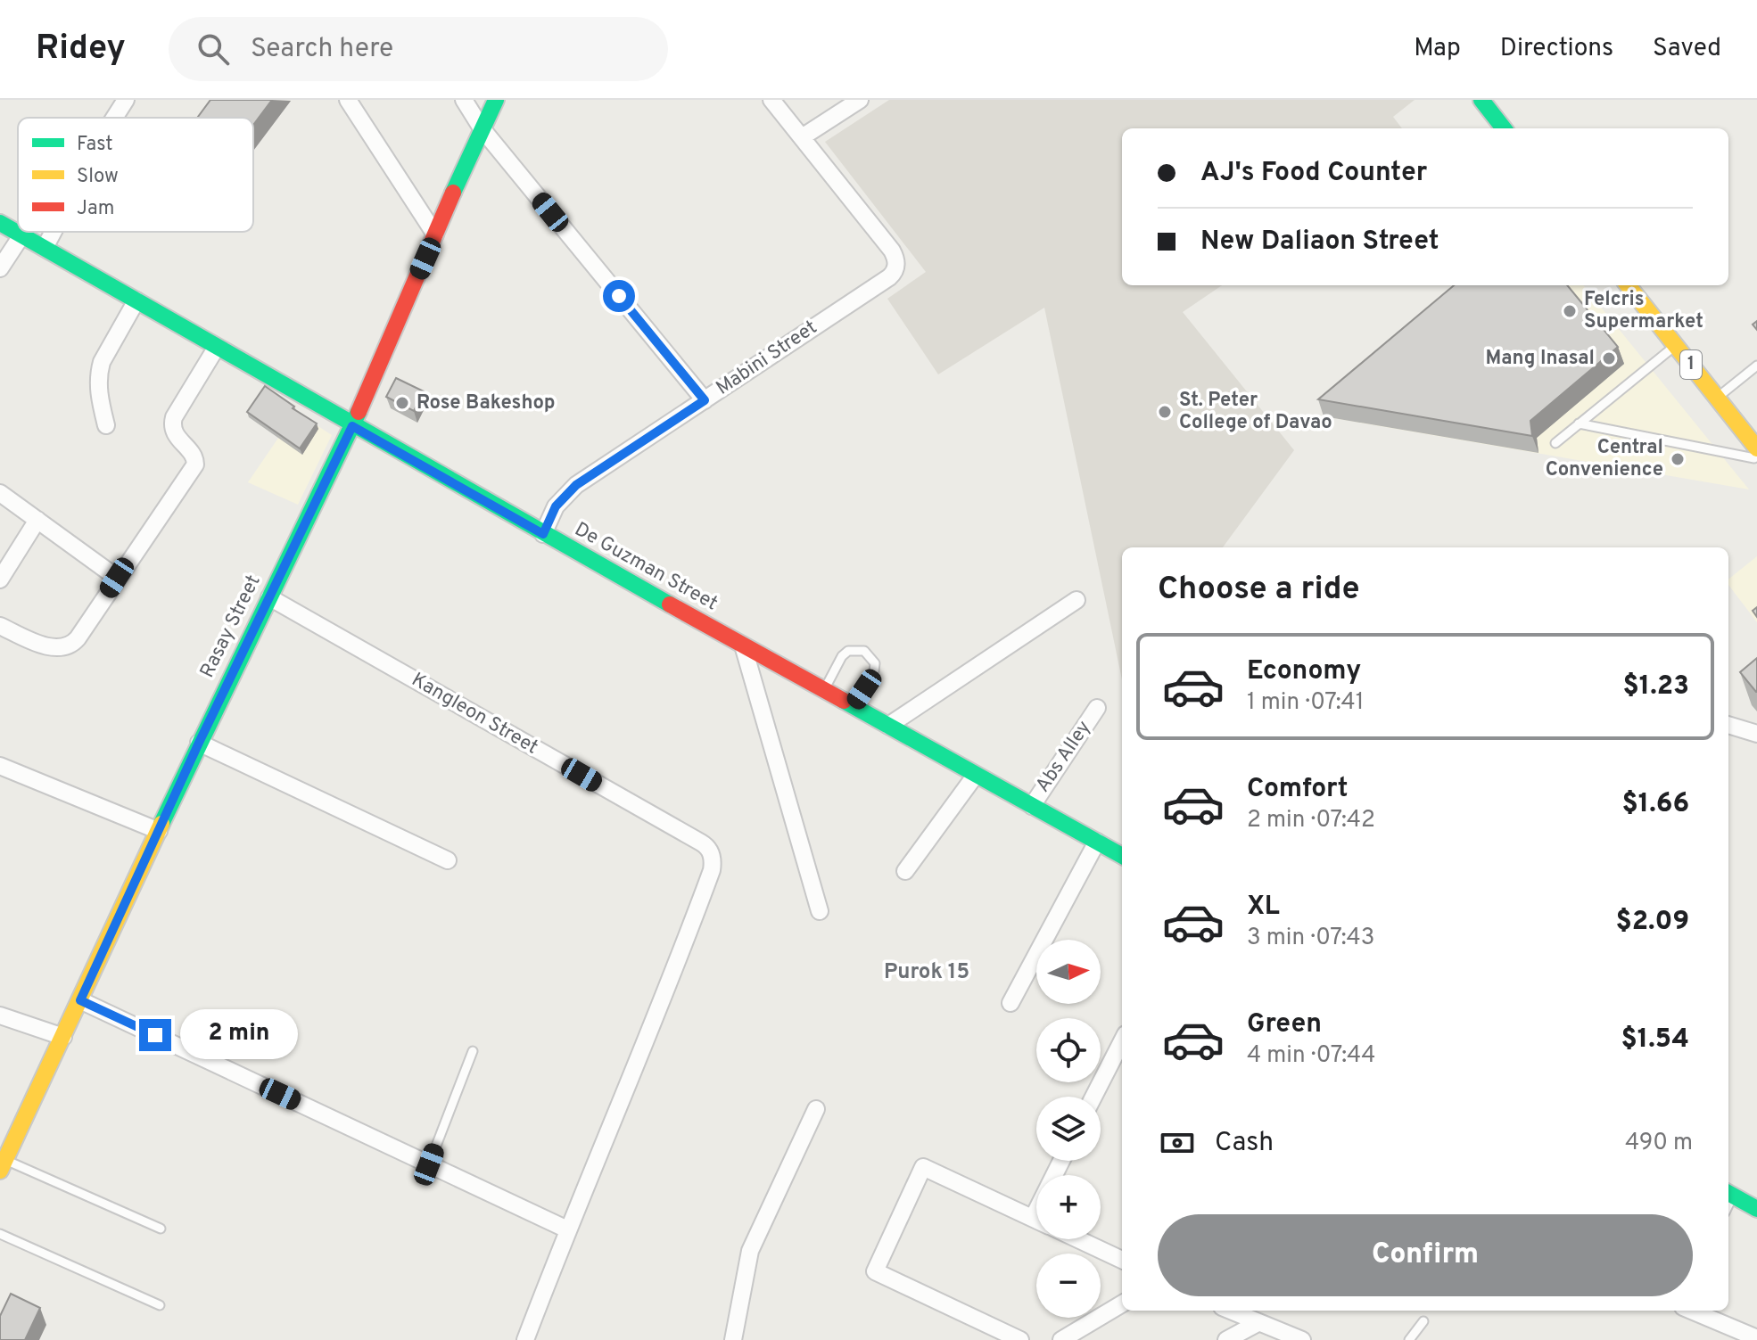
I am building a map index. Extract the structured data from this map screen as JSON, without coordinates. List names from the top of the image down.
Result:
{
  "streets": {
    "main road": ["1", "De Guzman Street", "Rasay Street"],
    "street": ["Mabini Street", "Kangleon Street", "Abs Alley"]
  },
  "crossings": [
    ["Mabini Street", "De Guzman Street"],
    ["De Guzman Street", "Rasay Street"],
    ["De Guzman Street", "Abs Alley"],
    ["Rasay Street", "Kangleon Street"]
  ],
  "districts": ["Purok 15"],
  "places": [
    "Felcris Supermarket",
    "Mang Inasal",
    "Rose Bakeshop",
    "St. Peter College of Davao",
    "Central Convenience"
  ],
  "legend": ["Fast", "Slow", "Jam"],
  "north": "right",
  "page": {
    "header": "Ridey",
    "search": "Search here",
    "nav": ["Map", "Directions", "Saved"],
    "banner": ["AJ's Food Counter", "New Daliaon Street"],
    "heading": "Choose a ride",
    "list": [
      {
        "name": "Economy",
        "note": "1 min · 07:41",
        "value": "$1.23"
      },
      {
        "name": "Comfort",
        "note": "2 min · 07:42",
        "value": "$1.66"
      },
      {
        "name": "XL",
        "note": "3 min · 07:43",
        "value": "$2.09"
      },
      {
        "name": "Green",
        "note": "4 min · 07:44",
        "value": "$1.54"
      }
    ],
    "map_buttons": ["+", "−"],
    "bubble": "2 min",
    "pay": ["Cash", "490 m"],
    "buttons": "Confirm"
  }
}
